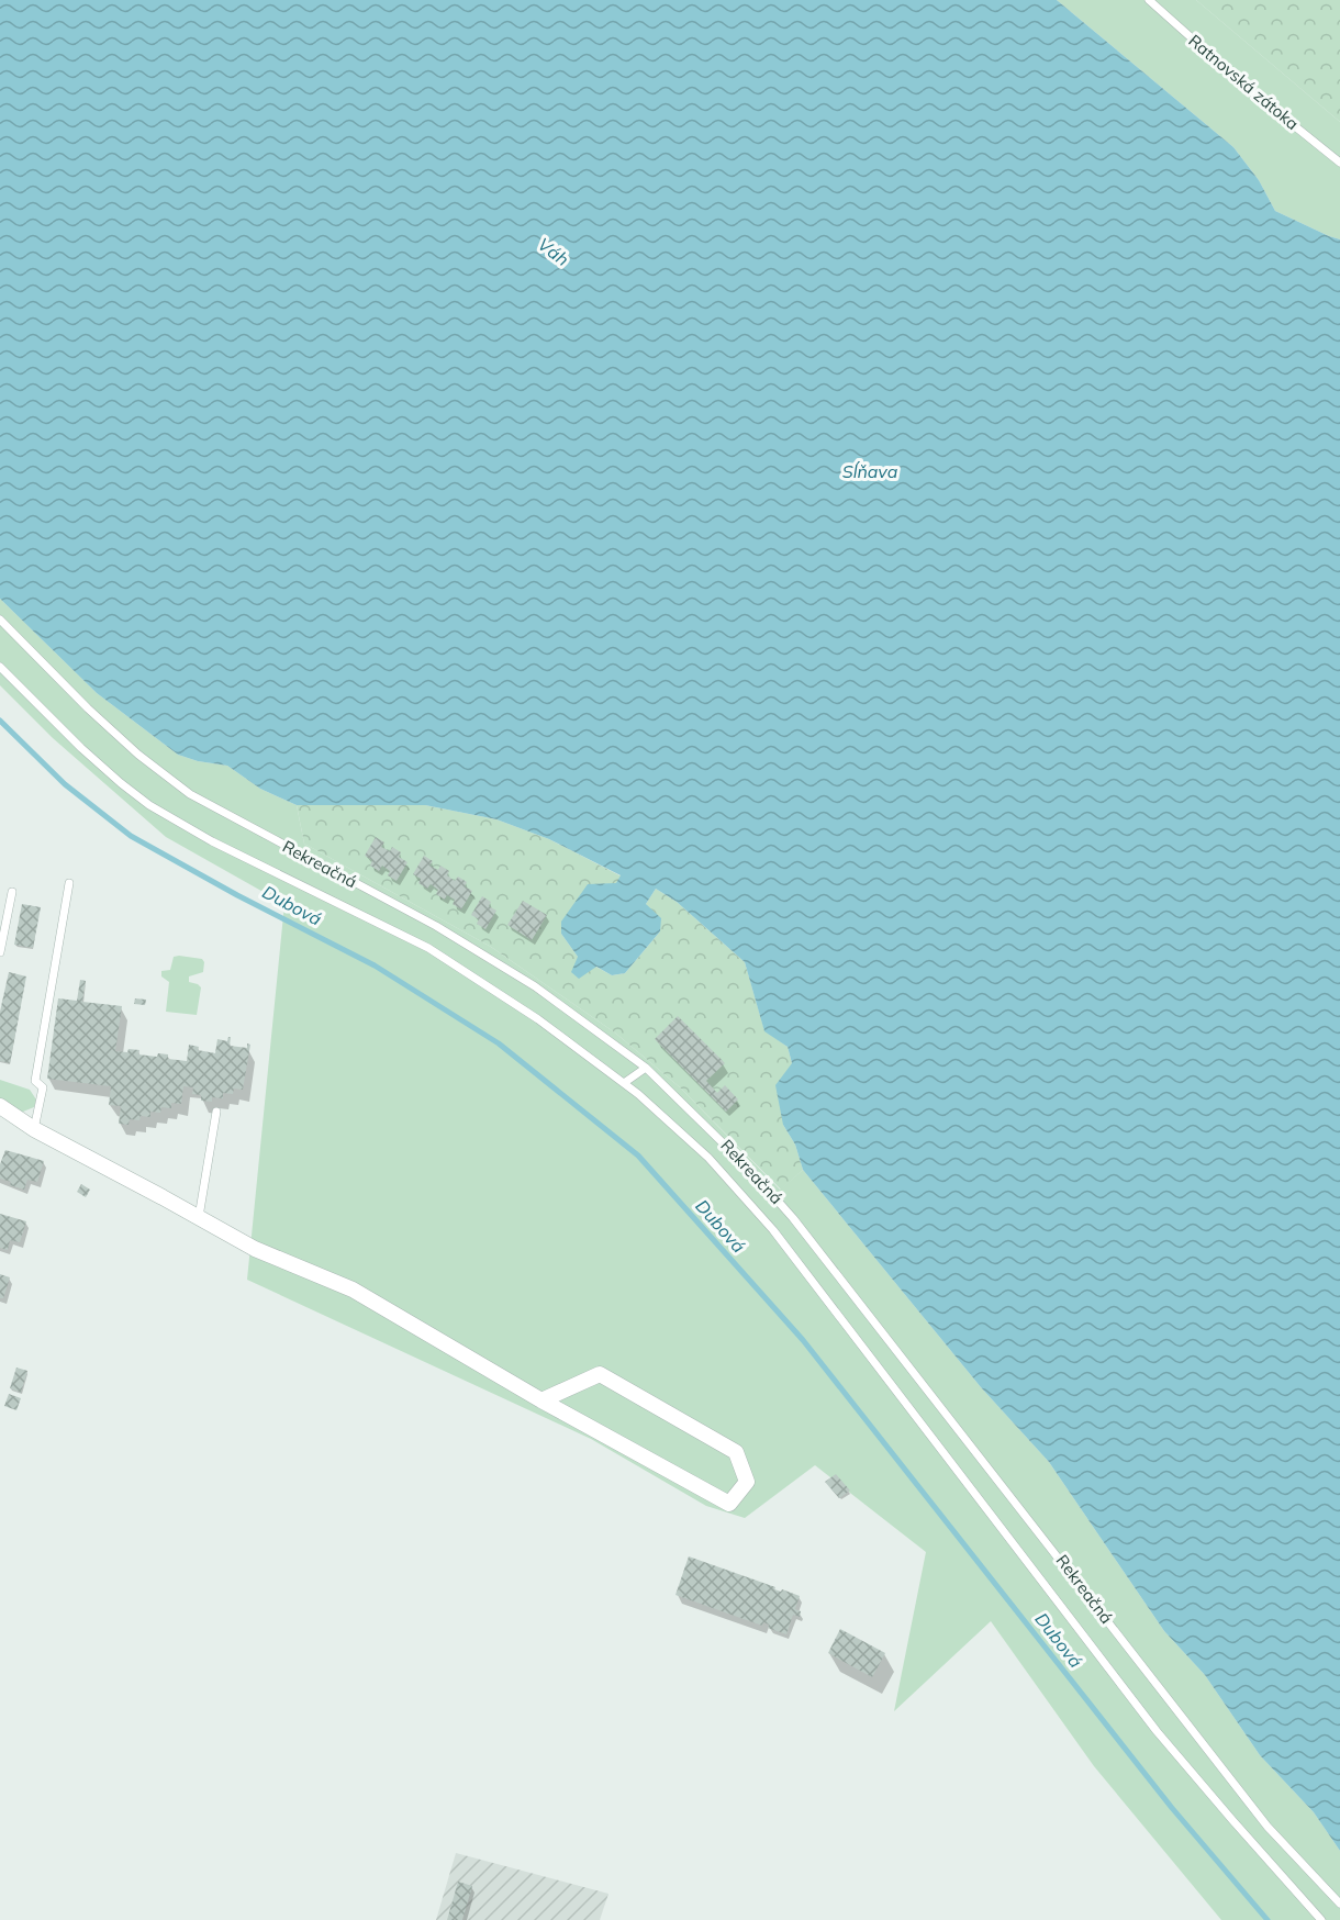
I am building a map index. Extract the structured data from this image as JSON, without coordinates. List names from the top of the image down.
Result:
{
  "streets": {
    "lane": ["Ratnovská zátoka", "Rekreačná"]
  },
  "water": ["Váh", "Sĺňava", "Dubová"]
}
